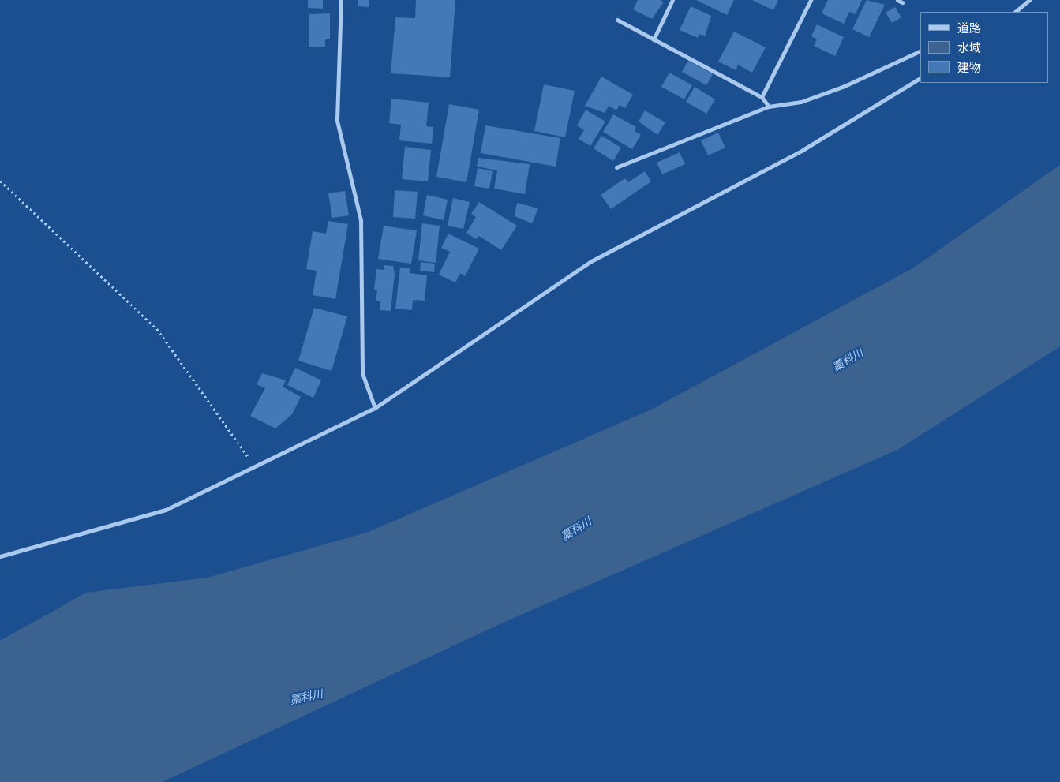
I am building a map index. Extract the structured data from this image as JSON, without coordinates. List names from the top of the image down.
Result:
{
  "water": ["藁科川"],
  "legend": ["道路", "水域", "建物"]
}
